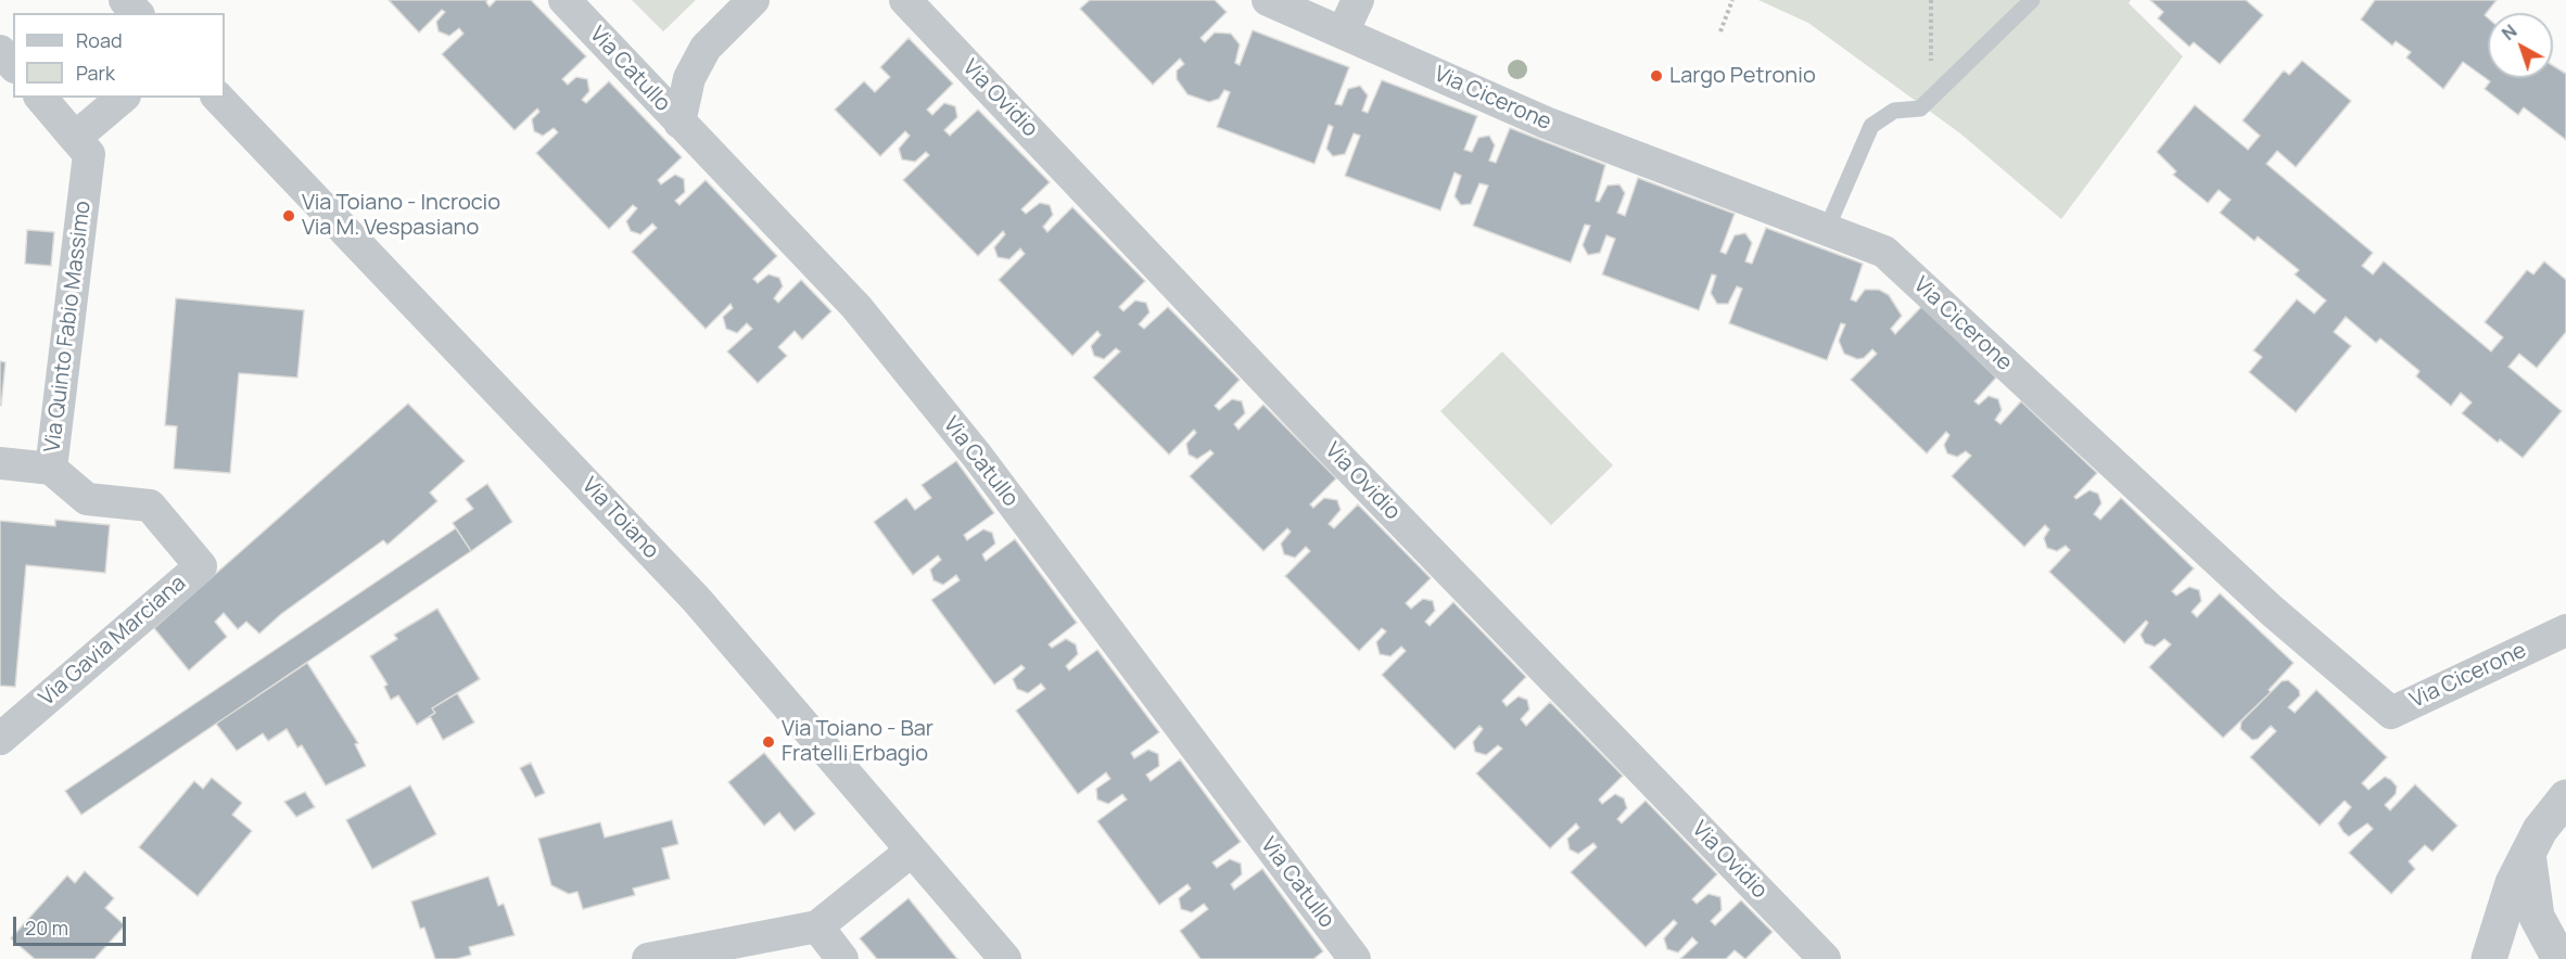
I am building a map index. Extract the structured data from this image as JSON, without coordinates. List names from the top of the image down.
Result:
{
  "streets": {
    "street": [
      "Via Catullo",
      "Via Ovidio",
      "Via Cicerone",
      "Via Quinto Fabio Massimo",
      "Via Toiano",
      "Via Gavia Marciana"
    ]
  },
  "crossings": [
    ["Via Quinto Fabio Massimo", "Via Gavia Marciana"]
  ],
  "places": ["Largo Petronio", "Via Toiano - Incrocio Via M. Vespasiano", "Via Toiano - Bar Fratelli Erbagio"],
  "legend": ["Road", "Park"],
  "scale_bar": "20 m",
  "north": "top left"
}
